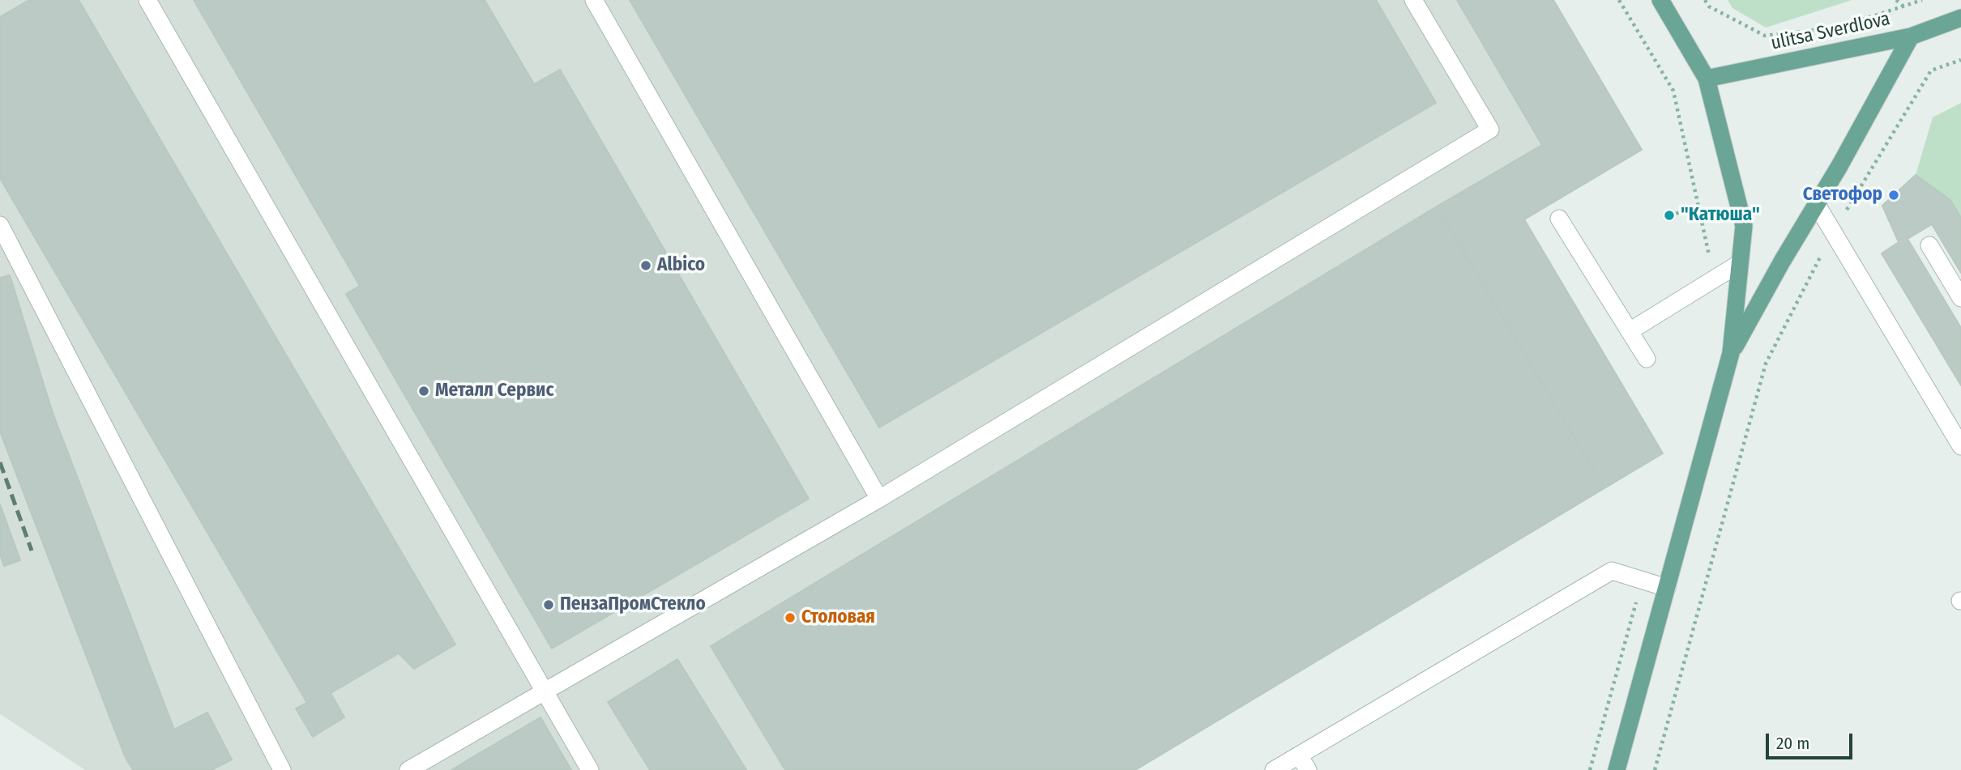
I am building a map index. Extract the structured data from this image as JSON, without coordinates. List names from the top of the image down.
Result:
{
  "streets": {
    "main road": ["ulitsa Sverdlova"]
  },
  "places": [
    "Светофор",
    "\"Катюша\"",
    "Albico",
    "Металл Сервис",
    "ПензаПромСтекло",
    "Столовая"
  ],
  "scale_bar": "20 m"
}
